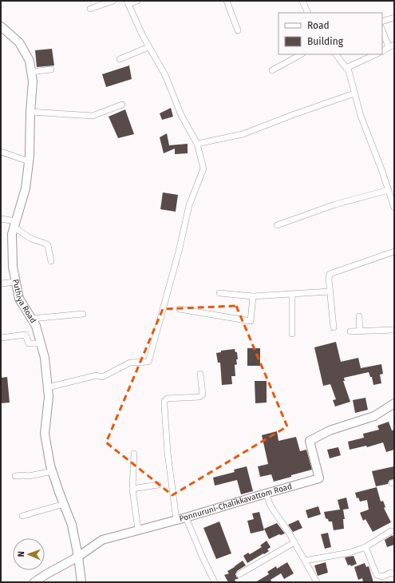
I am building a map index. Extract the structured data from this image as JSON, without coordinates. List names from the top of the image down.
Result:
{
  "streets": {
    "street": ["Puthiya Road", "Ponnuruni-Chalikkavattom Road"]
  },
  "crossings": [
    ["Puthiya Road", "Ponnuruni-Chalikkavattom Road"]
  ],
  "legend": ["Road", "Building"],
  "north": "left"
}
